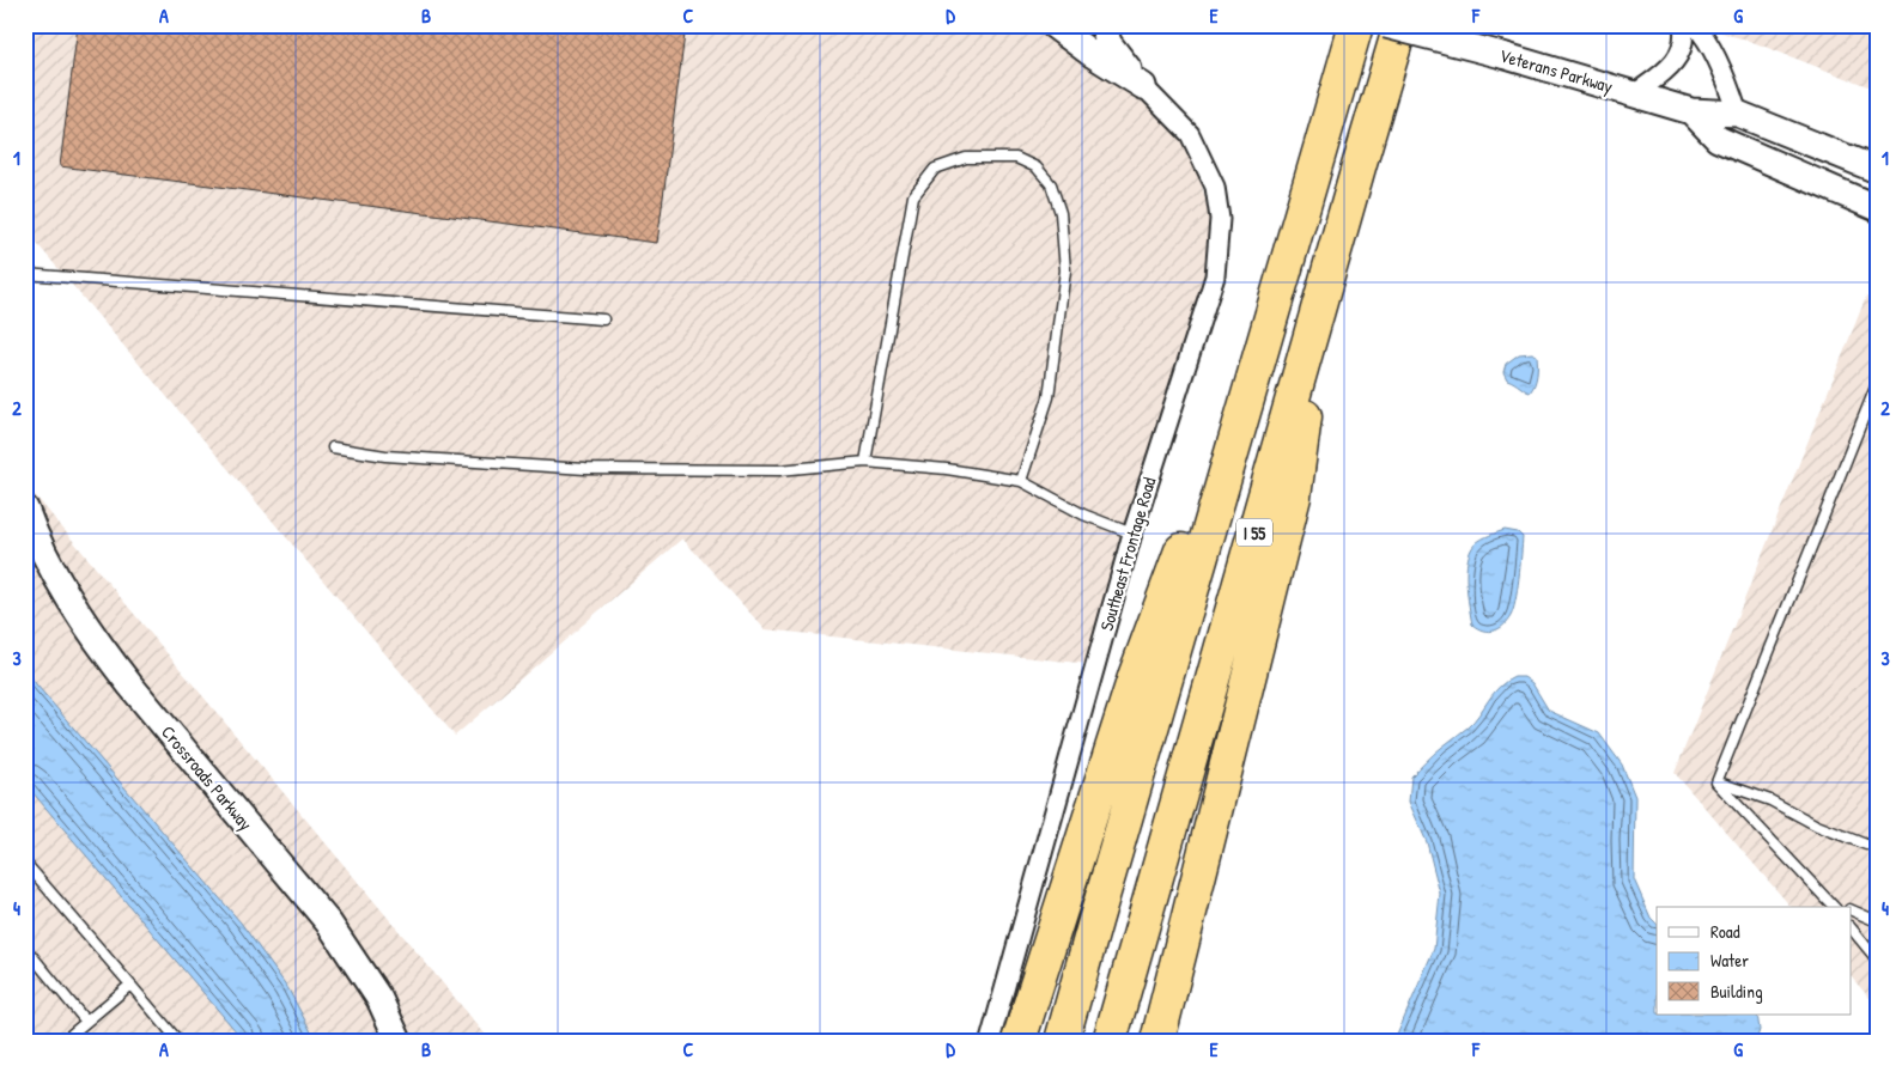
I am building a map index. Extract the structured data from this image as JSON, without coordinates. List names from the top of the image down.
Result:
{
  "streets": {
    "highway": ["I 55"],
    "main road": ["Veterans Parkway", "Crossroads Parkway"],
    "street": ["Southeast Frontage Road"]
  },
  "legend": ["Road", "Water", "Building"],
  "grid": {
    "columns": [
      "A",
      "B",
      "C",
      "D",
      "E",
      "F",
      "G"
    ],
    "rows": [
      "1",
      "2",
      "3",
      "4"
    ]
  }
}
